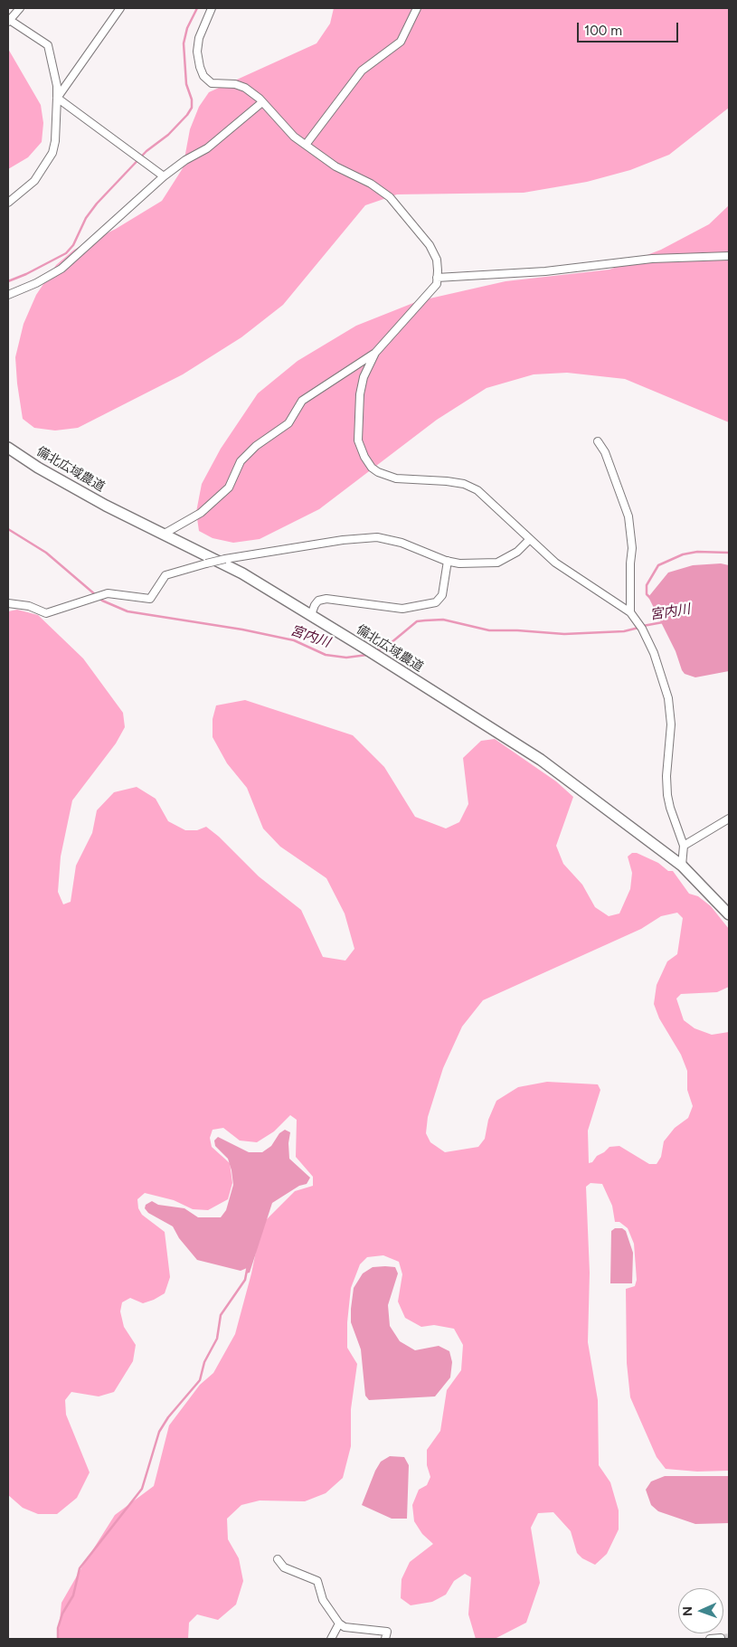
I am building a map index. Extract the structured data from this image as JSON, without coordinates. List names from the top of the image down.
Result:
{
  "streets": {
    "street": ["備北広域農道"]
  },
  "water": ["宮内川"],
  "scale_bar": "100 m",
  "north": "left"
}
